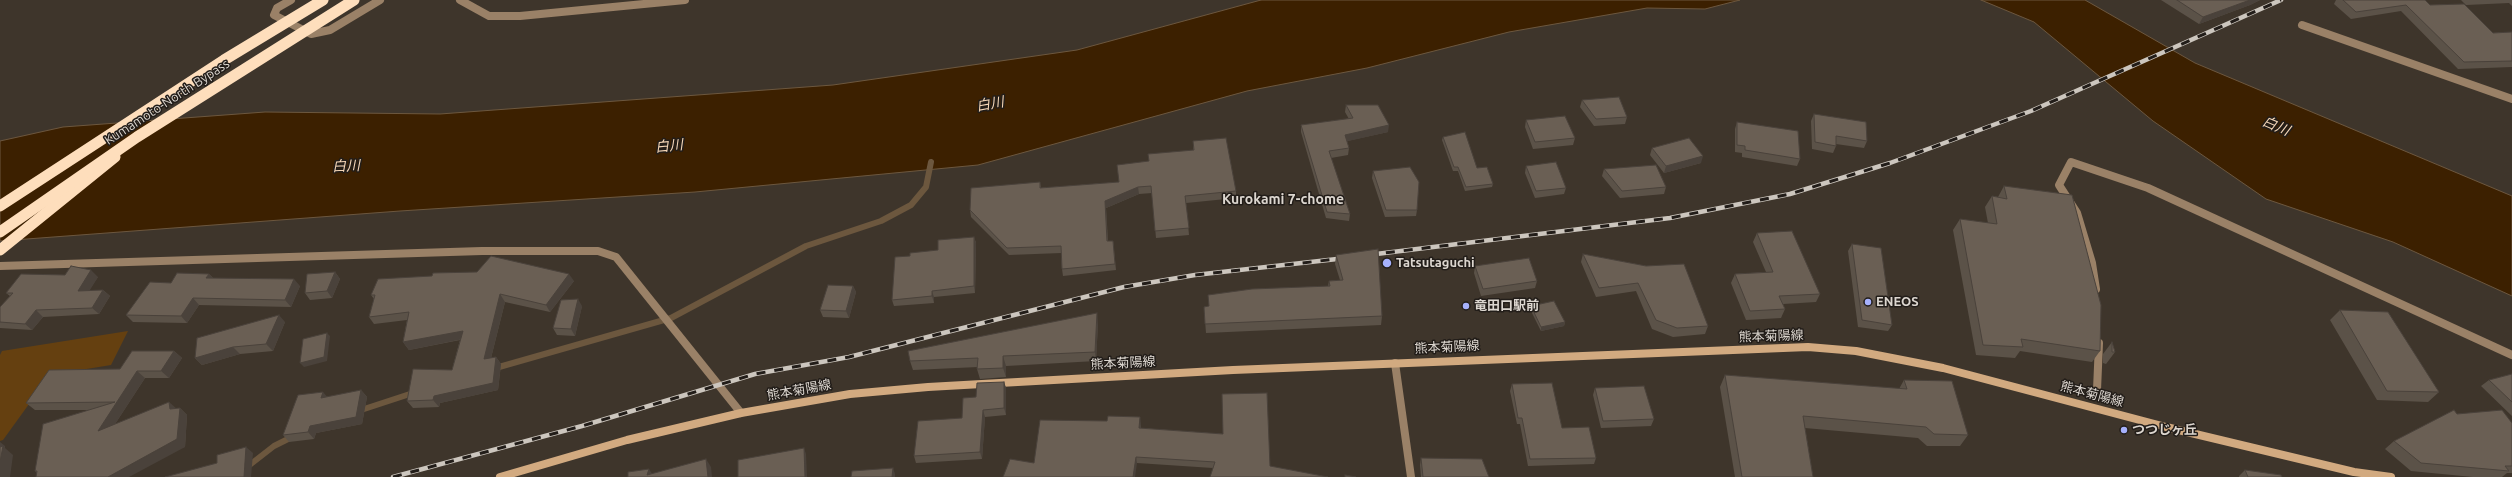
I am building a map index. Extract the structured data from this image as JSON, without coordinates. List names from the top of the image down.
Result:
{
  "streets": {
    "highway": ["Kumamoto-North Bypass"],
    "main road": ["熊本菊陽線"]
  },
  "districts": ["Kurokami 7-chome"],
  "water": ["白川"],
  "places": [
    "Tatsutaguchi",
    "ENEOS",
    "竜田口駅前",
    "つつじヶ丘"
  ]
}
